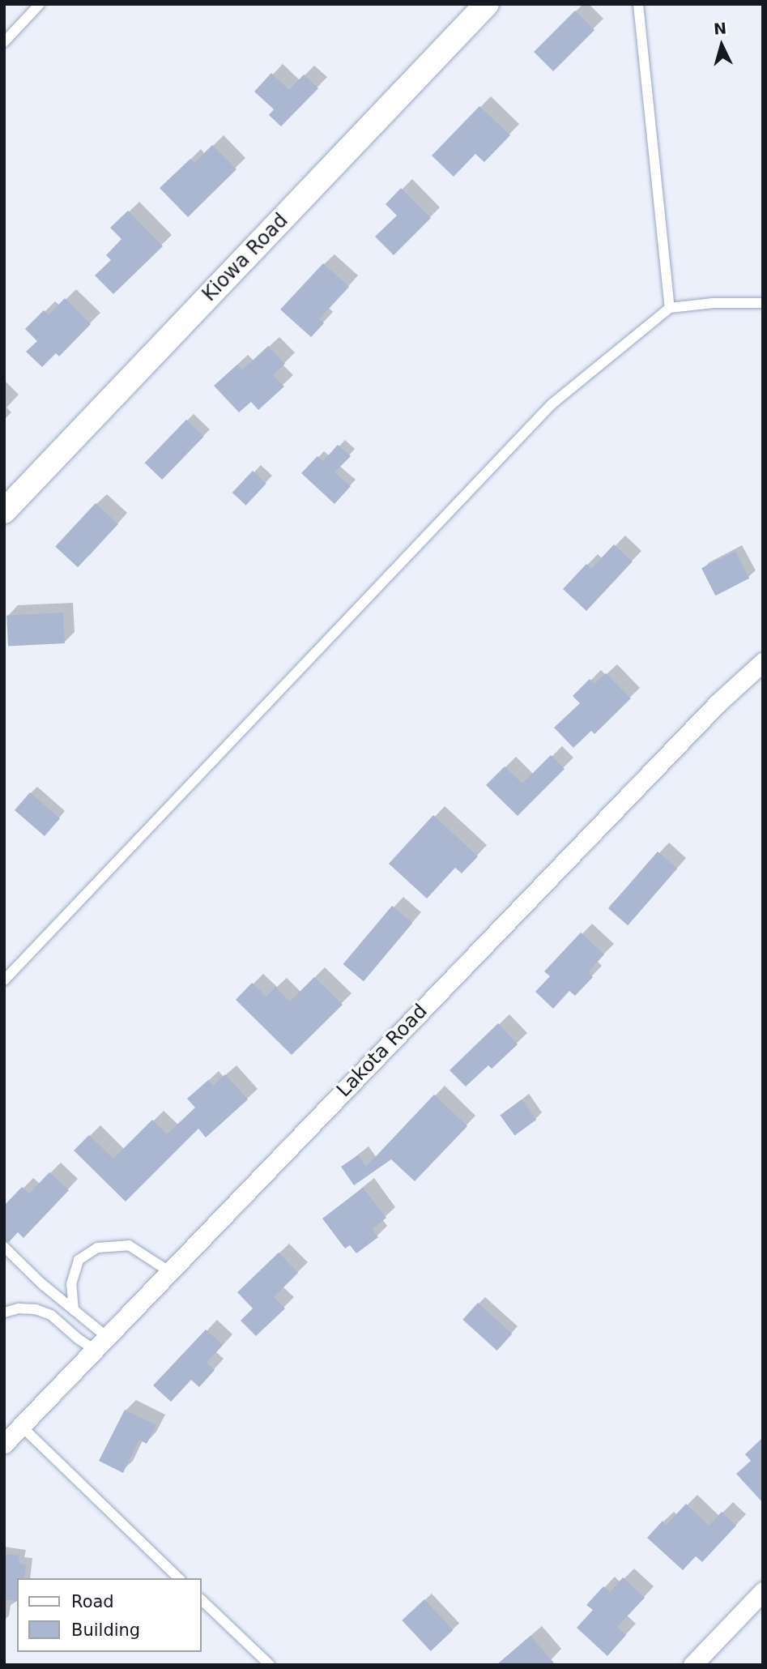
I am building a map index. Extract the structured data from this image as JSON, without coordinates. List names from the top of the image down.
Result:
{
  "streets": {
    "street": ["Kiowa Road", "Lakota Road"]
  },
  "legend": ["Road", "Building"],
  "north": "top"
}
